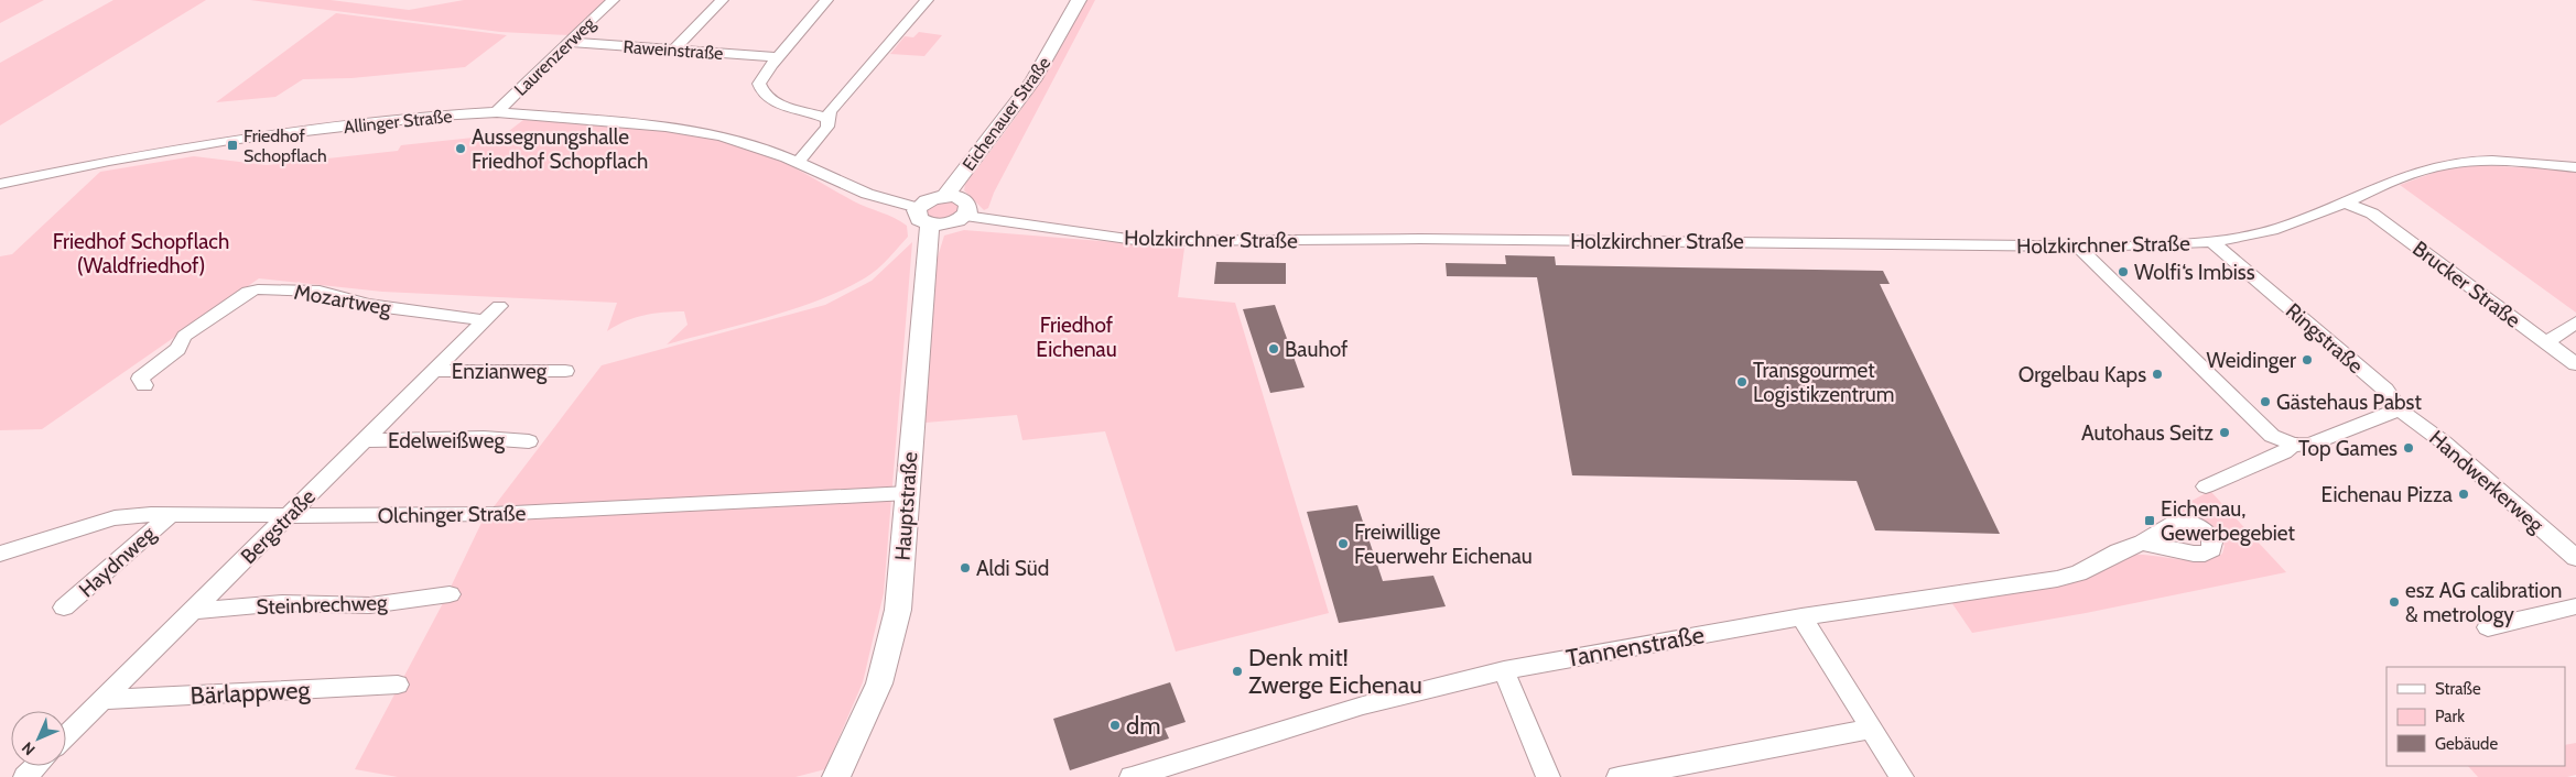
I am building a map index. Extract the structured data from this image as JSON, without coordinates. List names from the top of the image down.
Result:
{
  "streets": {
    "main road": ["Eichenauer Straße", "Hauptstraße"],
    "street": [
      "Raweinstraße",
      "Laurenzerweg",
      "Allinger Straße",
      "Holzkirchner Straße",
      "Brucker Straße",
      "Mozartweg",
      "Ringstraße",
      "Enzianweg",
      "Edelweißweg",
      "Handwerkerweg",
      "Olchinger Straße",
      "Bergstraße",
      "Haydnweg",
      "Steinbrechweg",
      "Tannenstraße",
      "Bärlappweg"
    ]
  },
  "crossings": [
    ["Raweinstraße", "Laurenzerweg"],
    ["Laurenzerweg", "Allinger Straße"],
    ["Allinger Straße", "Hauptstraße"],
    ["Holzkirchner Straße", "Brucker Straße"],
    ["Holzkirchner Straße", "Ringstraße"],
    ["Mozartweg", "Bergstraße"],
    ["Ringstraße", "Handwerkerweg"],
    ["Enzianweg", "Bergstraße"],
    ["Edelweißweg", "Bergstraße"],
    ["Hauptstraße", "Olchinger Straße"],
    ["Olchinger Straße", "Bergstraße"],
    ["Olchinger Straße", "Haydnweg"],
    ["Bergstraße", "Steinbrechweg"],
    ["Bergstraße", "Bärlappweg"]
  ],
  "parks": ["Friedhof Schopflach (Waldfriedhof)", "Friedhof Eichenau"],
  "places": {
    "transit": ["Friedhof Schopflach", "Eichenau, Gewerbegebiet"],
    "other": [
      "Aussegnungshalle Friedhof Schopflach",
      "Wolfi‘s Imbiss",
      "Bauhof",
      "Weidinger",
      "Orgelbau Kaps",
      "Transgourmet Logistikzentrum",
      "Gästehaus Pabst",
      "Autohaus Seitz",
      "Top Games",
      "Eichenau Pizza",
      "Freiwillige Feuerwehr Eichenau",
      "Aldi Süd",
      "esz AG calibration & metrology",
      "Denk mit! Zwerge Eichenau",
      "dm"
    ]
  },
  "legend": ["Straße", "Park", "Gebäude"],
  "north": "bottom left"
}
